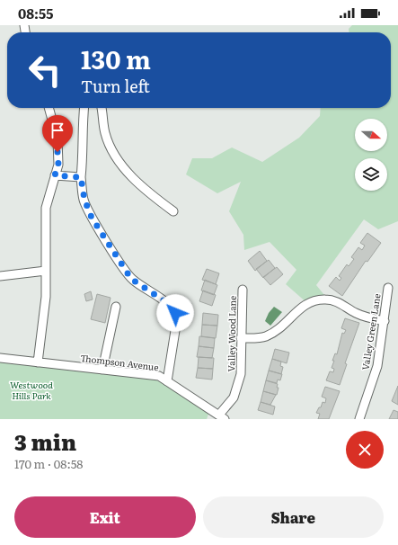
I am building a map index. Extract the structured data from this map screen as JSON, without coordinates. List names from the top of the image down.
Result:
{
  "streets": {
    "street": ["Valley Green Lane", "Valley Wood Lane", "Thompson Avenue"]
  },
  "crossings": [
    ["Valley Wood Lane", "Thompson Avenue"]
  ],
  "parks": ["Westwood Hills Park"],
  "north": "right",
  "page": {
    "status": "08:55",
    "turn": ["130 m", "Turn left"],
    "heading": ["3 min", "170 m · 08:58"],
    "buttons": ["Exit", "Share"]
  }
}
